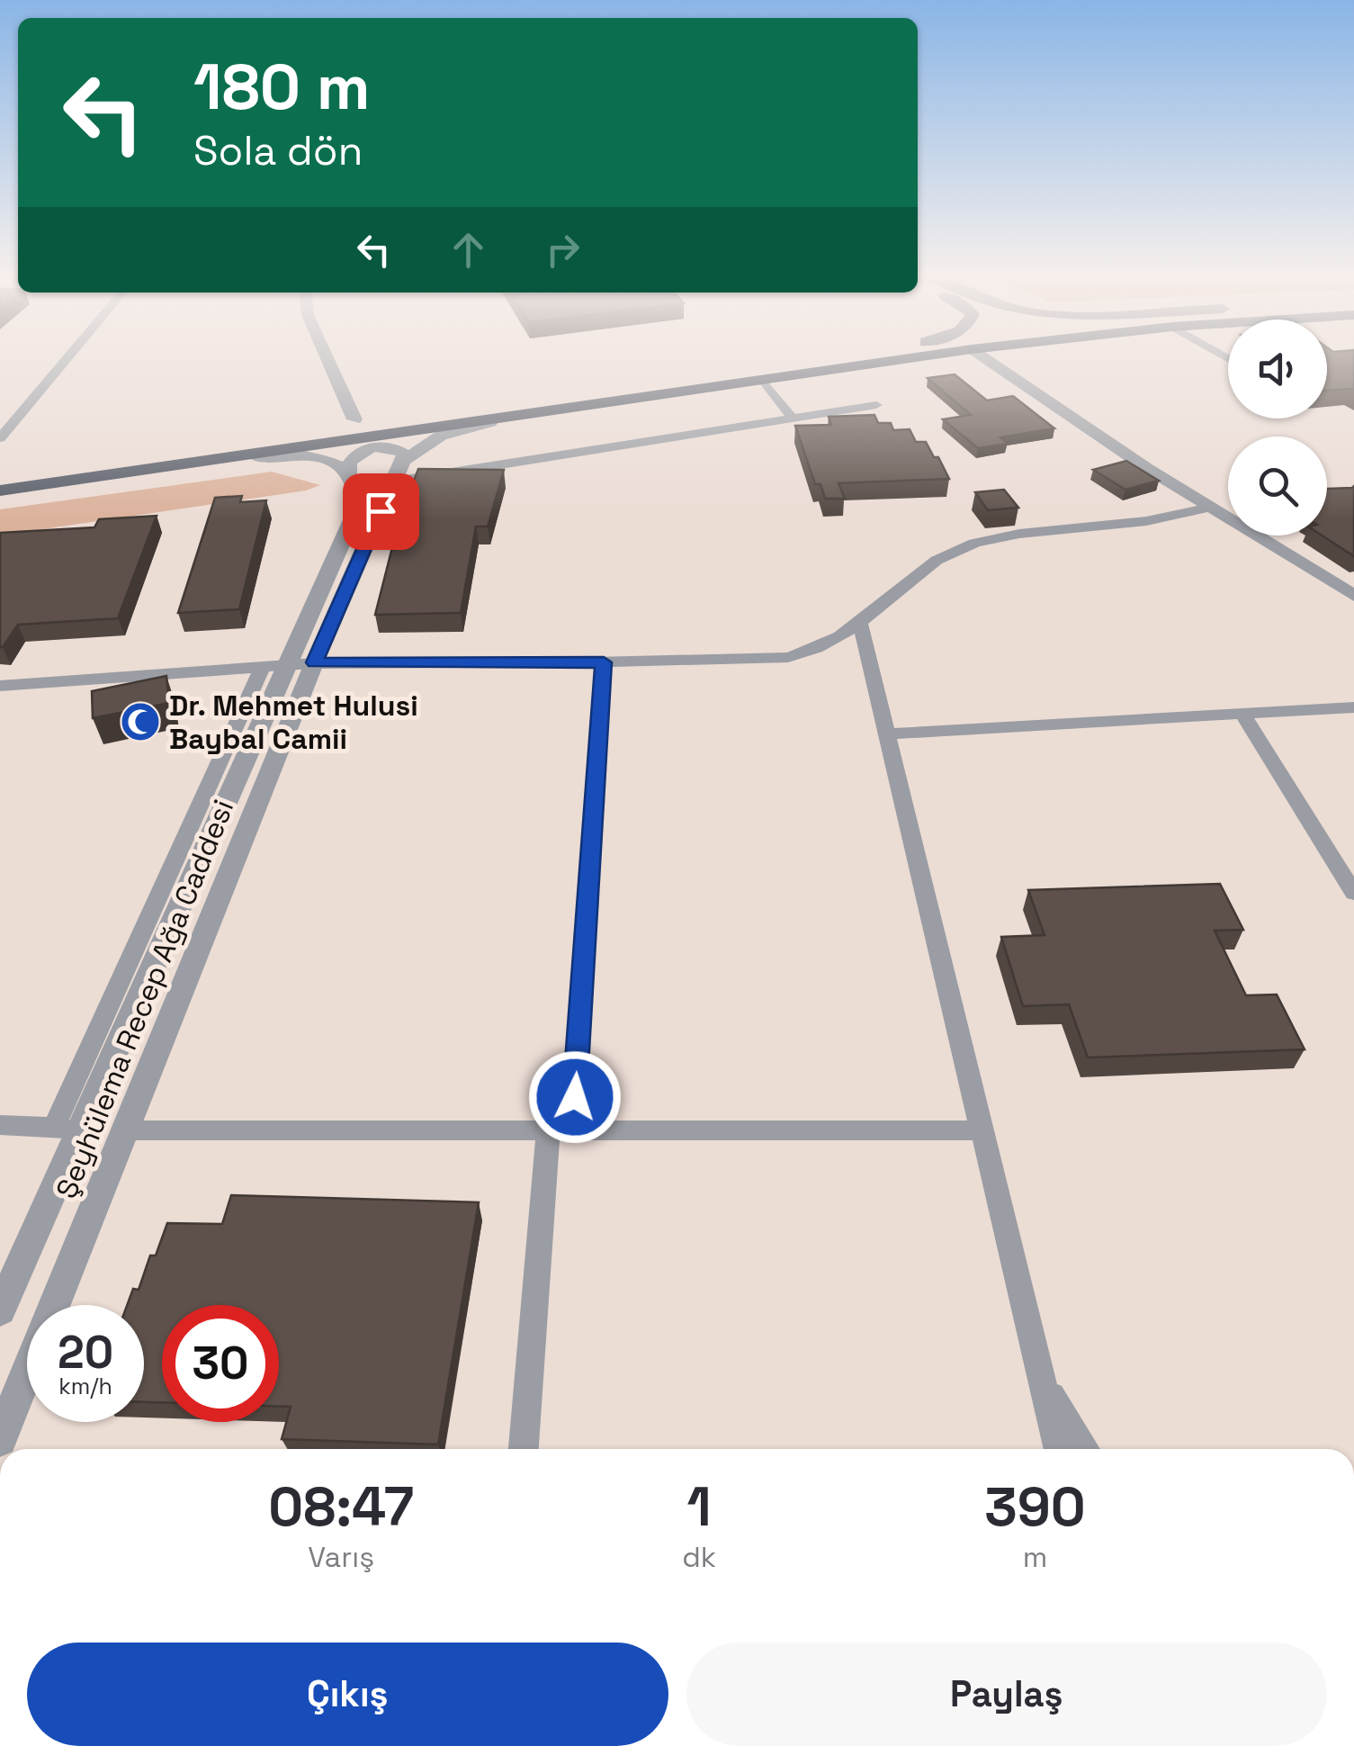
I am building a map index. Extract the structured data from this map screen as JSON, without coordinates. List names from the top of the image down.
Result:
{
  "streets": {
    "street": ["Şeyhülema Recep Ağa Caddesi"]
  },
  "places": {
    "mosque": ["Dr. Mehmet Hulusi Baybal Camii"]
  },
  "page": {
    "turn": ["180 m", "Sola dön"],
    "speed": "20 km/h",
    "limit": "30",
    "eta": [
      "08:47",
      "Varış",
      "1",
      "dk",
      "390",
      "m"
    ],
    "buttons": ["Çıkış", "Paylaş"]
  }
}
